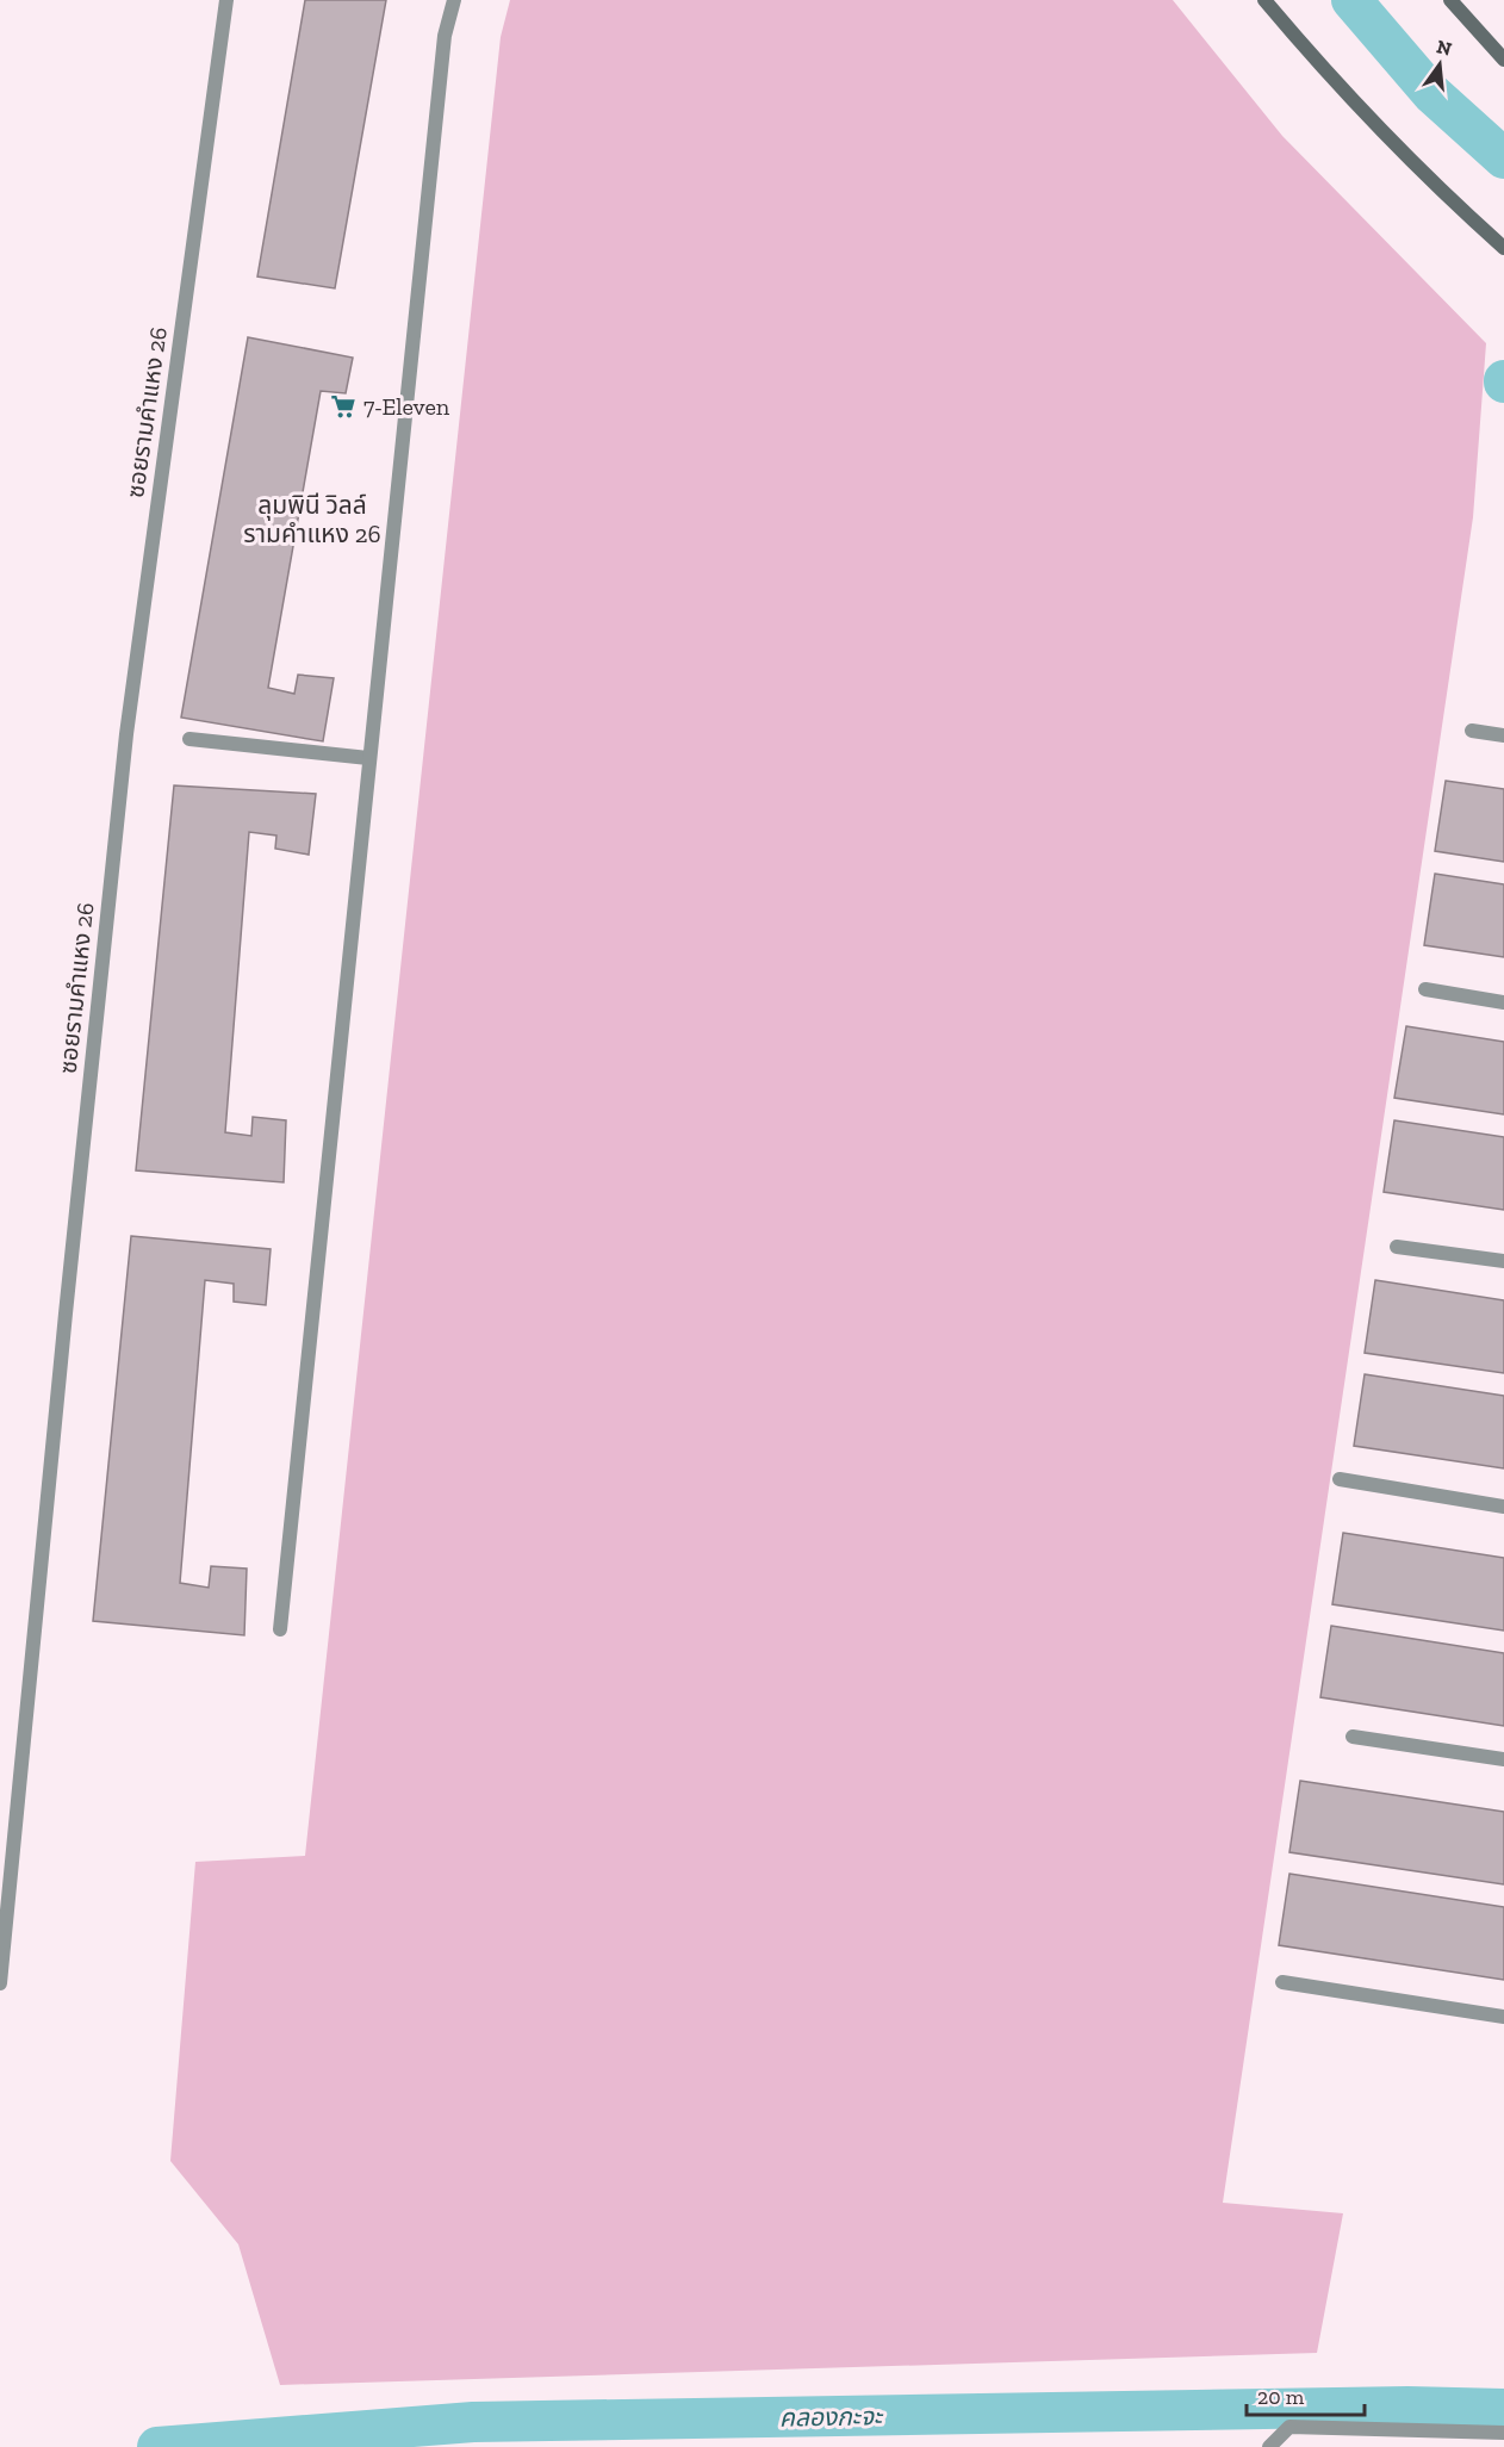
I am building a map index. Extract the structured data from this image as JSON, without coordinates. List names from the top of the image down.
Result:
{
  "streets": {
    "street": ["ซอยรามคำแหง 26"]
  },
  "districts": ["ลุมพินี วิลล์ รามคำแหง 26"],
  "water": ["คลองกะจะ"],
  "places": {
    "supermarket": ["7-Eleven"]
  },
  "scale_bar": "20 m",
  "north": "top"
}
